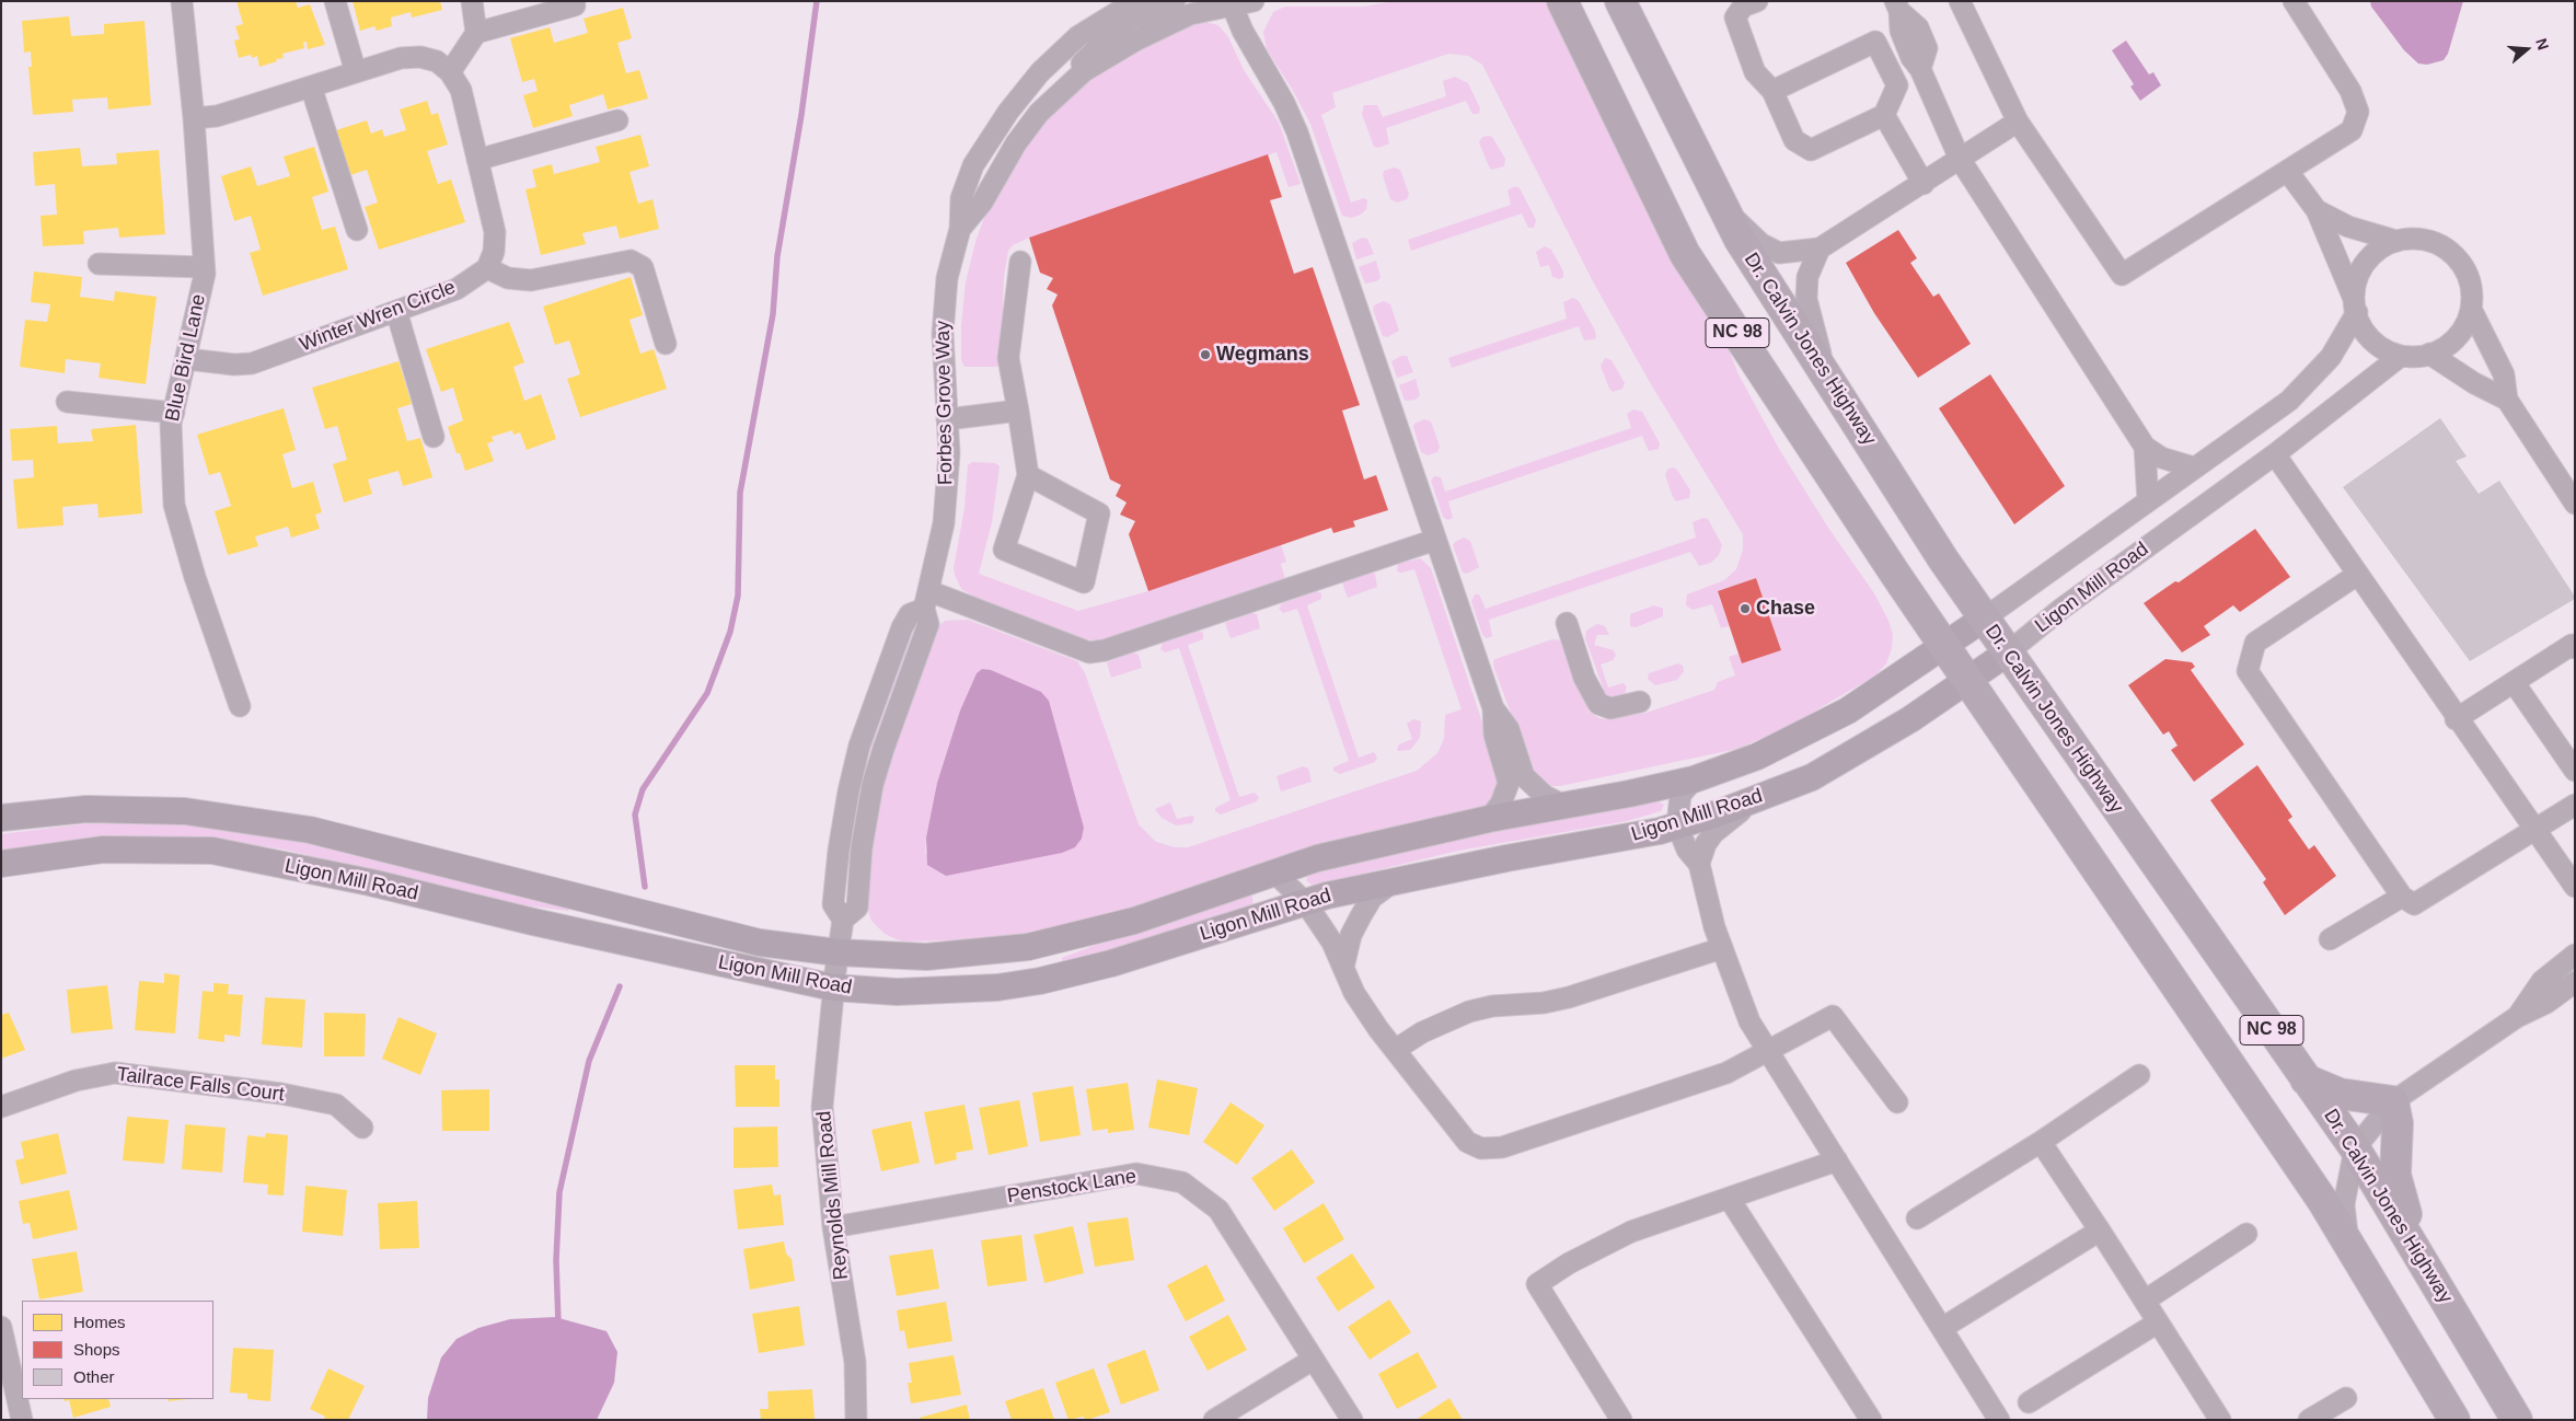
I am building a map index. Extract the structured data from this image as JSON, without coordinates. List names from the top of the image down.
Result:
{
  "streets": {
    "highway": ["NC 98", "Dr. Calvin Jones Highway"],
    "main road": ["Ligon Mill Road"],
    "street": [
      "Winter Wren Circle",
      "Blue Bird Lane",
      "Forbes Grove Way",
      "Tailrace Falls Court",
      "Penstock Lane",
      "Reynolds Mill Road"
    ]
  },
  "crossings": [
    ["Winter Wren Circle", "Blue Bird Lane"],
    ["NC 98", "Ligon Mill Road"],
    ["Dr. Calvin Jones Highway", "Ligon Mill Road"],
    ["Ligon Mill Road", "Reynolds Mill Road"],
    ["Penstock Lane", "Reynolds Mill Road"]
  ],
  "places": ["Wegmans", "Chase"],
  "legend": ["Homes", "Shops", "Other"],
  "north": "right"
}
